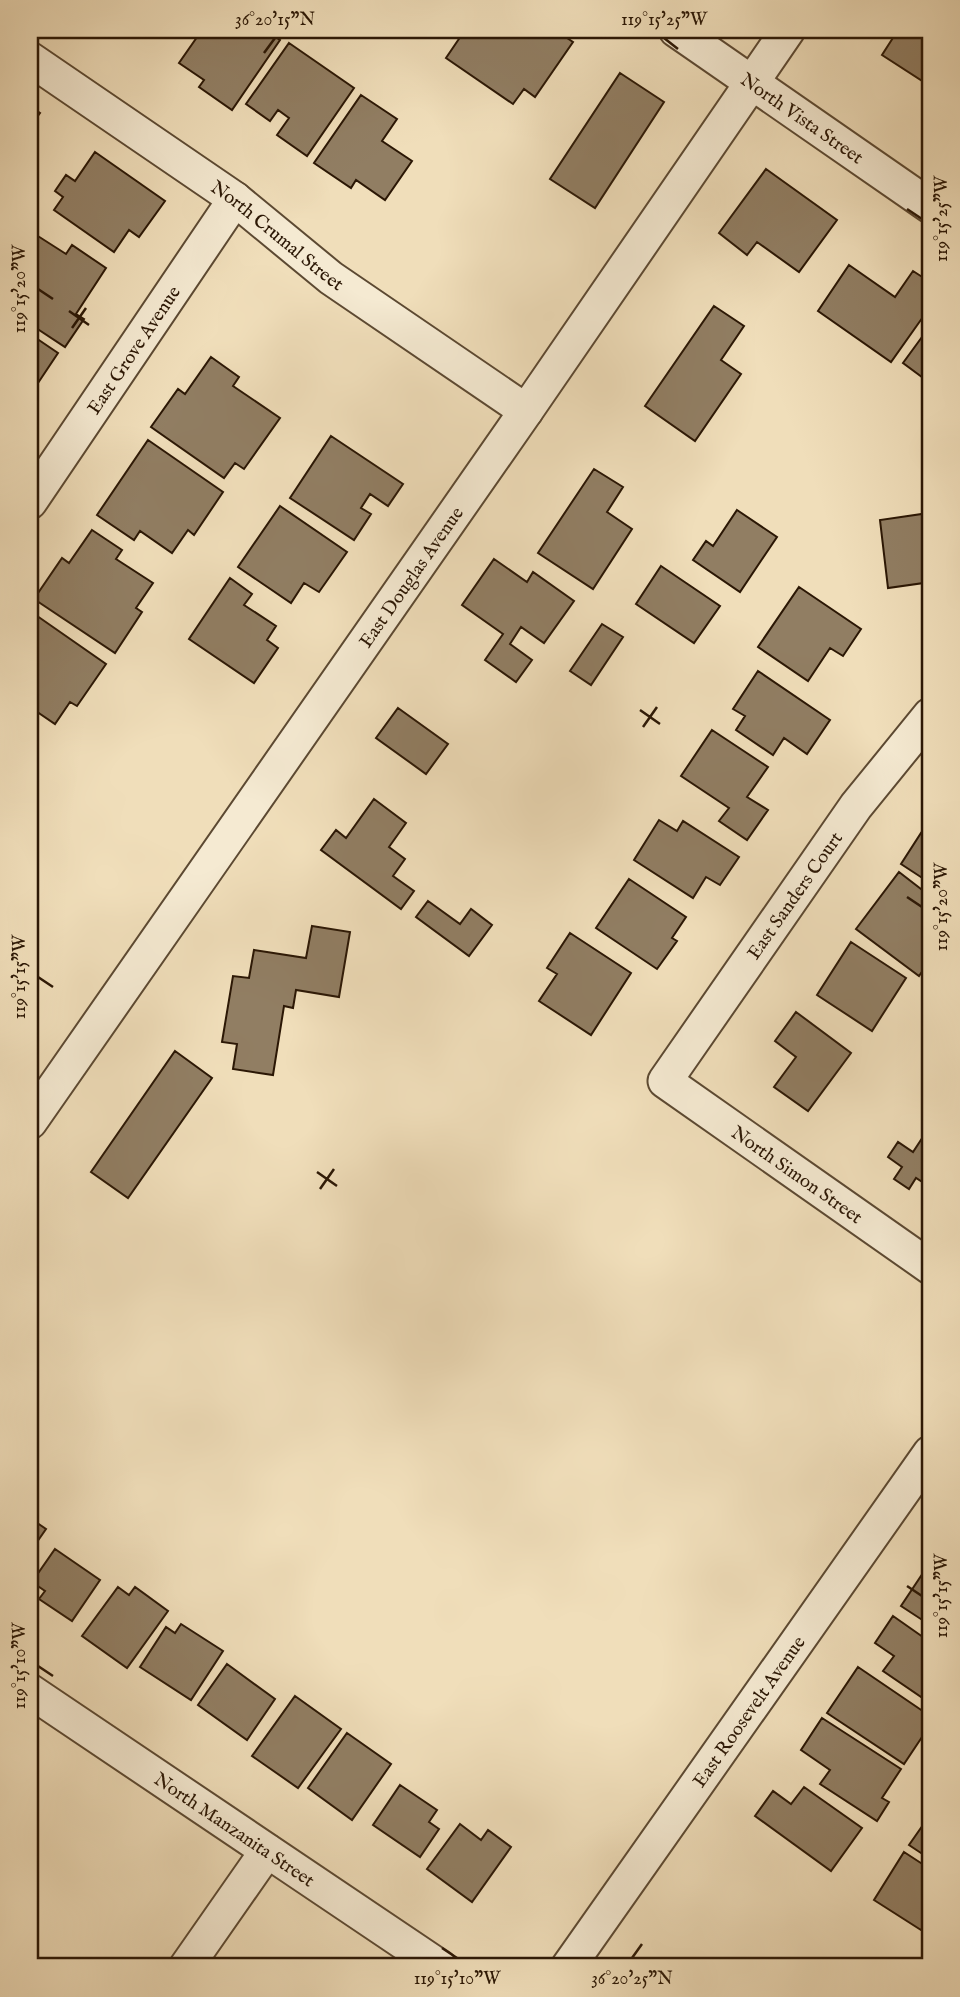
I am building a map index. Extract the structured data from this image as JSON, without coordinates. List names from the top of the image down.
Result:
{
  "streets": {
    "street": [
      "North Vista Street",
      "North Crumal Street",
      "East Grove Avenue",
      "East Douglas Avenue",
      "East Sanders Court",
      "North Simon Street",
      "East Roosevelt Avenue",
      "North Manzanita Street"
    ]
  },
  "crossings": [
    ["North Vista Street", "East Douglas Avenue"],
    ["North Crumal Street", "East Grove Avenue"],
    ["North Crumal Street", "East Douglas Avenue"],
    ["East Sanders Court", "North Simon Street"]
  ],
  "coordinates": [
    "36°20'15\"N",
    "119°15'25\"W",
    "119°15'20\"W",
    "119°15'15\"W",
    "119°15'10\"W",
    "36°20'25\"N"
  ]
}
